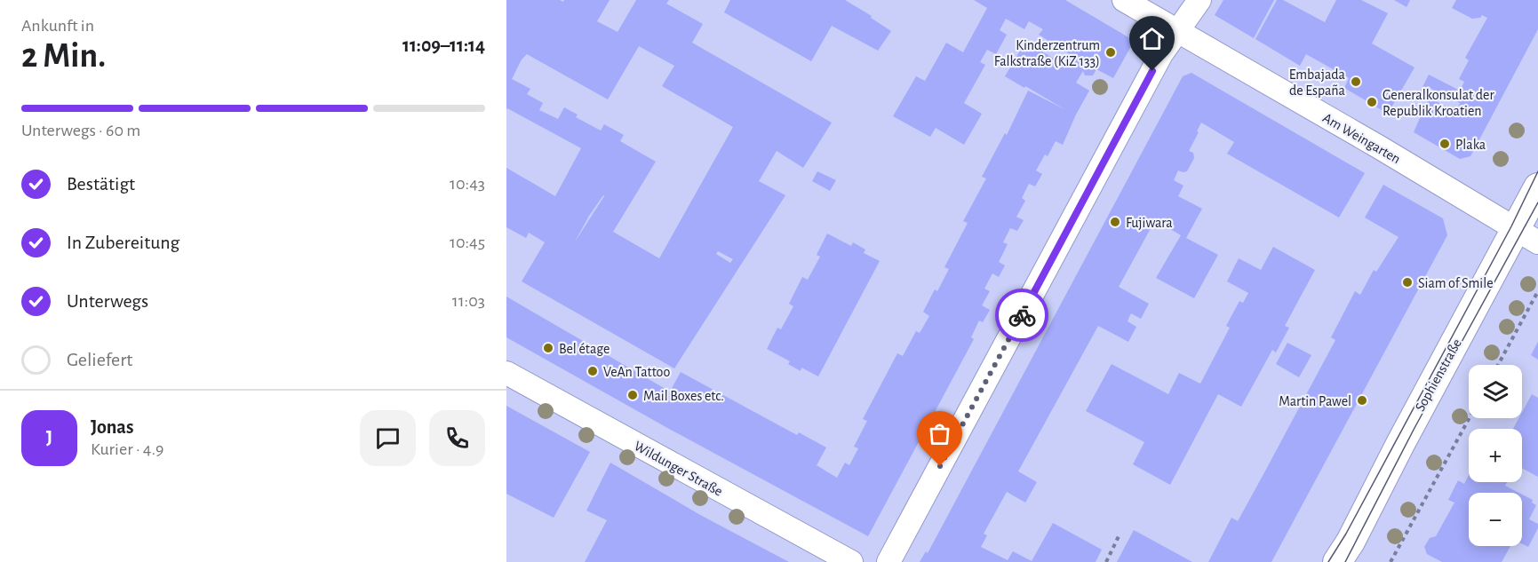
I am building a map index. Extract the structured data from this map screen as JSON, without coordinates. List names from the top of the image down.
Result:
{
  "streets": {
    "street": ["Am Weingarten", "Sophienstraße", "Wildunger Straße"]
  },
  "crossings": [
    ["Am Weingarten", "Sophienstraße"]
  ],
  "places": [
    "Kinderzentrum Falkstraße (KiZ 133)",
    "Embajada de España",
    "Generalkonsulat der Republik Kroatien",
    "Plaka",
    "Fujiwara",
    "Siam of Smile",
    "Bel étage",
    "VeAn Tattoo",
    "Mail Boxes etc.",
    "Martin Pawel"
  ],
  "page": {
    "heading": ["2 Min.", "Ankunft in", "11:09–11:14"],
    "panel": ["Jonas", "Kurier · 4.9"],
    "bar": "Unterwegs · 60 m",
    "list": [
      ["Bestätigt", "10:43"],
      ["In Zubereitung", "10:45"],
      ["Unterwegs", "11:03"],
      "Geliefert"
    ],
    "map_buttons": ["+", "−"],
    "round": "J"
  }
}
